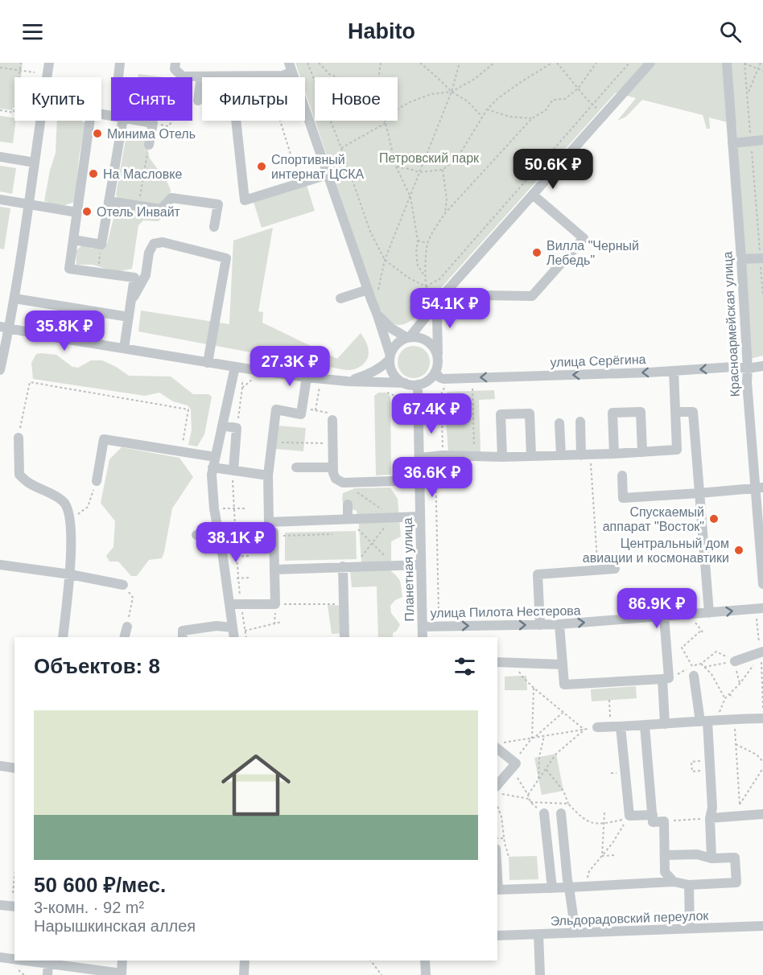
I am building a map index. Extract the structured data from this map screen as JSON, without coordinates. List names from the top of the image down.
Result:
{
  "streets": {
    "street": [
      "Красноармейская улица",
      "улица Серёгина",
      "Планетная улица",
      "улица Пилота Нестерова",
      "Эльдорадовский переулок"
    ]
  },
  "crossings": [
    ["Красноармейская улица", "улица Серёгина"],
    ["улица Серёгина", "Планетная улица"],
    ["Планетная улица", "улица Пилота Нестерова"]
  ],
  "parks": ["Петровский парк"],
  "places": [
    "Минима Отель",
    "Спортивный интернат ЦСКА",
    "На Масловке",
    "Отель Инвайт",
    "Вилла \"Черный Лебедь\"",
    "Спускаемый аппарат \"Восток\"",
    "Центральный дом авиации и космонавтики"
  ],
  "page": {
    "header": "Habito",
    "chip": [
      "Купить",
      "Снять",
      "Фильтры",
      "Новое"
    ],
    "price": [
      "50.6K ₽",
      "54.1K ₽",
      "35.8K ₽",
      "27.3K ₽",
      "67.4K ₽",
      "36.6K ₽",
      "38.1K ₽",
      "86.9K ₽"
    ],
    "heading": "Объектов: 8",
    "list": [
      {
        "name": "50 600 ₽/мес.",
        "note": "3-комн. · 92 m² · Нарышкинская аллея"
      }
    ]
  }
}
